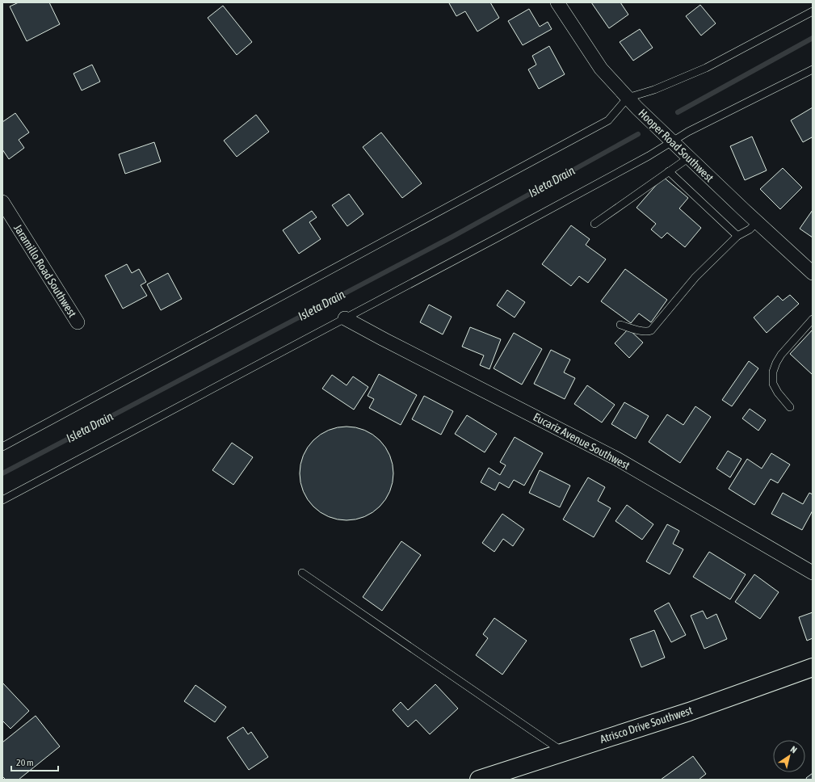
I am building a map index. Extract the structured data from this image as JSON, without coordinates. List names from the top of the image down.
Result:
{
  "streets": {
    "street": [
      "Hooper Road Southwest",
      "Jaramillo Road Southwest",
      "Eucariz Avenue Southwest",
      "Atrisco Drive Southwest"
    ]
  },
  "water": ["Isleta Drain"],
  "scale_bar": "20 m",
  "north": "top right"
}
